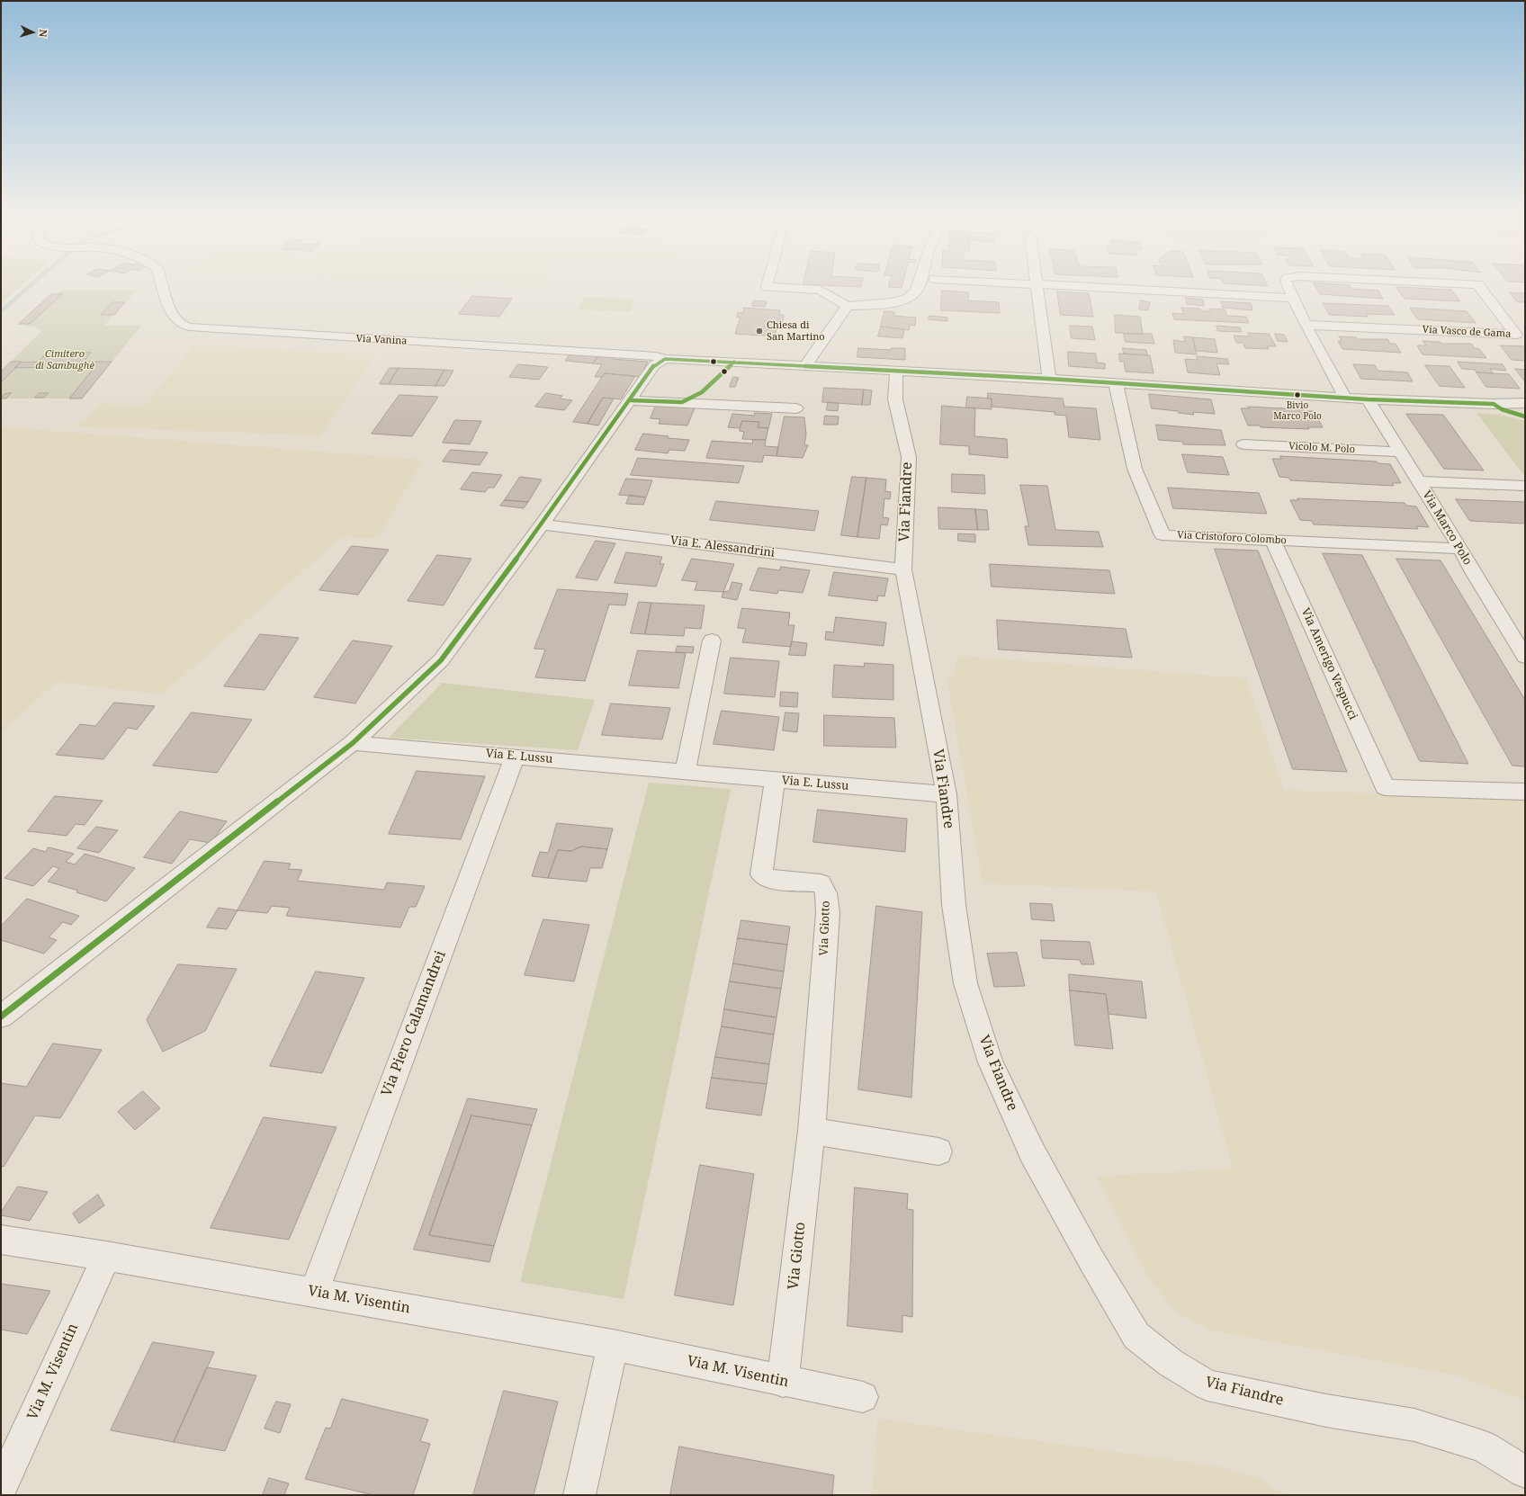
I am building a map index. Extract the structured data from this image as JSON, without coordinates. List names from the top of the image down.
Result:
{
  "streets": {
    "street": [
      "Via Vasco de Gama",
      "Via Vanina",
      "Vicolo M. Polo",
      "Via Fiandre",
      "Via Marco Polo",
      "Via Cristoforo Colombo",
      "Via E. Alessandrini",
      "Via Amerigo Vespucci",
      "Via E. Lussu",
      "Via Giotto",
      "Via Piero Calamandrei",
      "Via M. Visentin"
    ]
  },
  "crossings": [
    ["Via Vasco de Gama", "Via Vanina"],
    ["Via Vanina", "Via Fiandre"],
    ["Via Vanina", "Via Marco Polo"],
    ["Via Vanina", "Via Cristoforo Colombo"],
    ["Vicolo M. Polo", "Via Marco Polo"],
    ["Via Fiandre", "Via E. Alessandrini"],
    ["Via Fiandre", "Via E. Lussu"],
    ["Via Marco Polo", "Via Cristoforo Colombo"],
    ["Via Cristoforo Colombo", "Via Amerigo Vespucci"],
    ["Via E. Lussu", "Via Giotto"],
    ["Via E. Lussu", "Via Piero Calamandrei"],
    ["Via Giotto", "Via M. Visentin"],
    ["Via Piero Calamandrei", "Via M. Visentin"]
  ],
  "parks": ["Cimitero di Sambughè"],
  "places": ["Chiesa di San Martino", "Bivio Marco Polo"],
  "north": "right"
}
